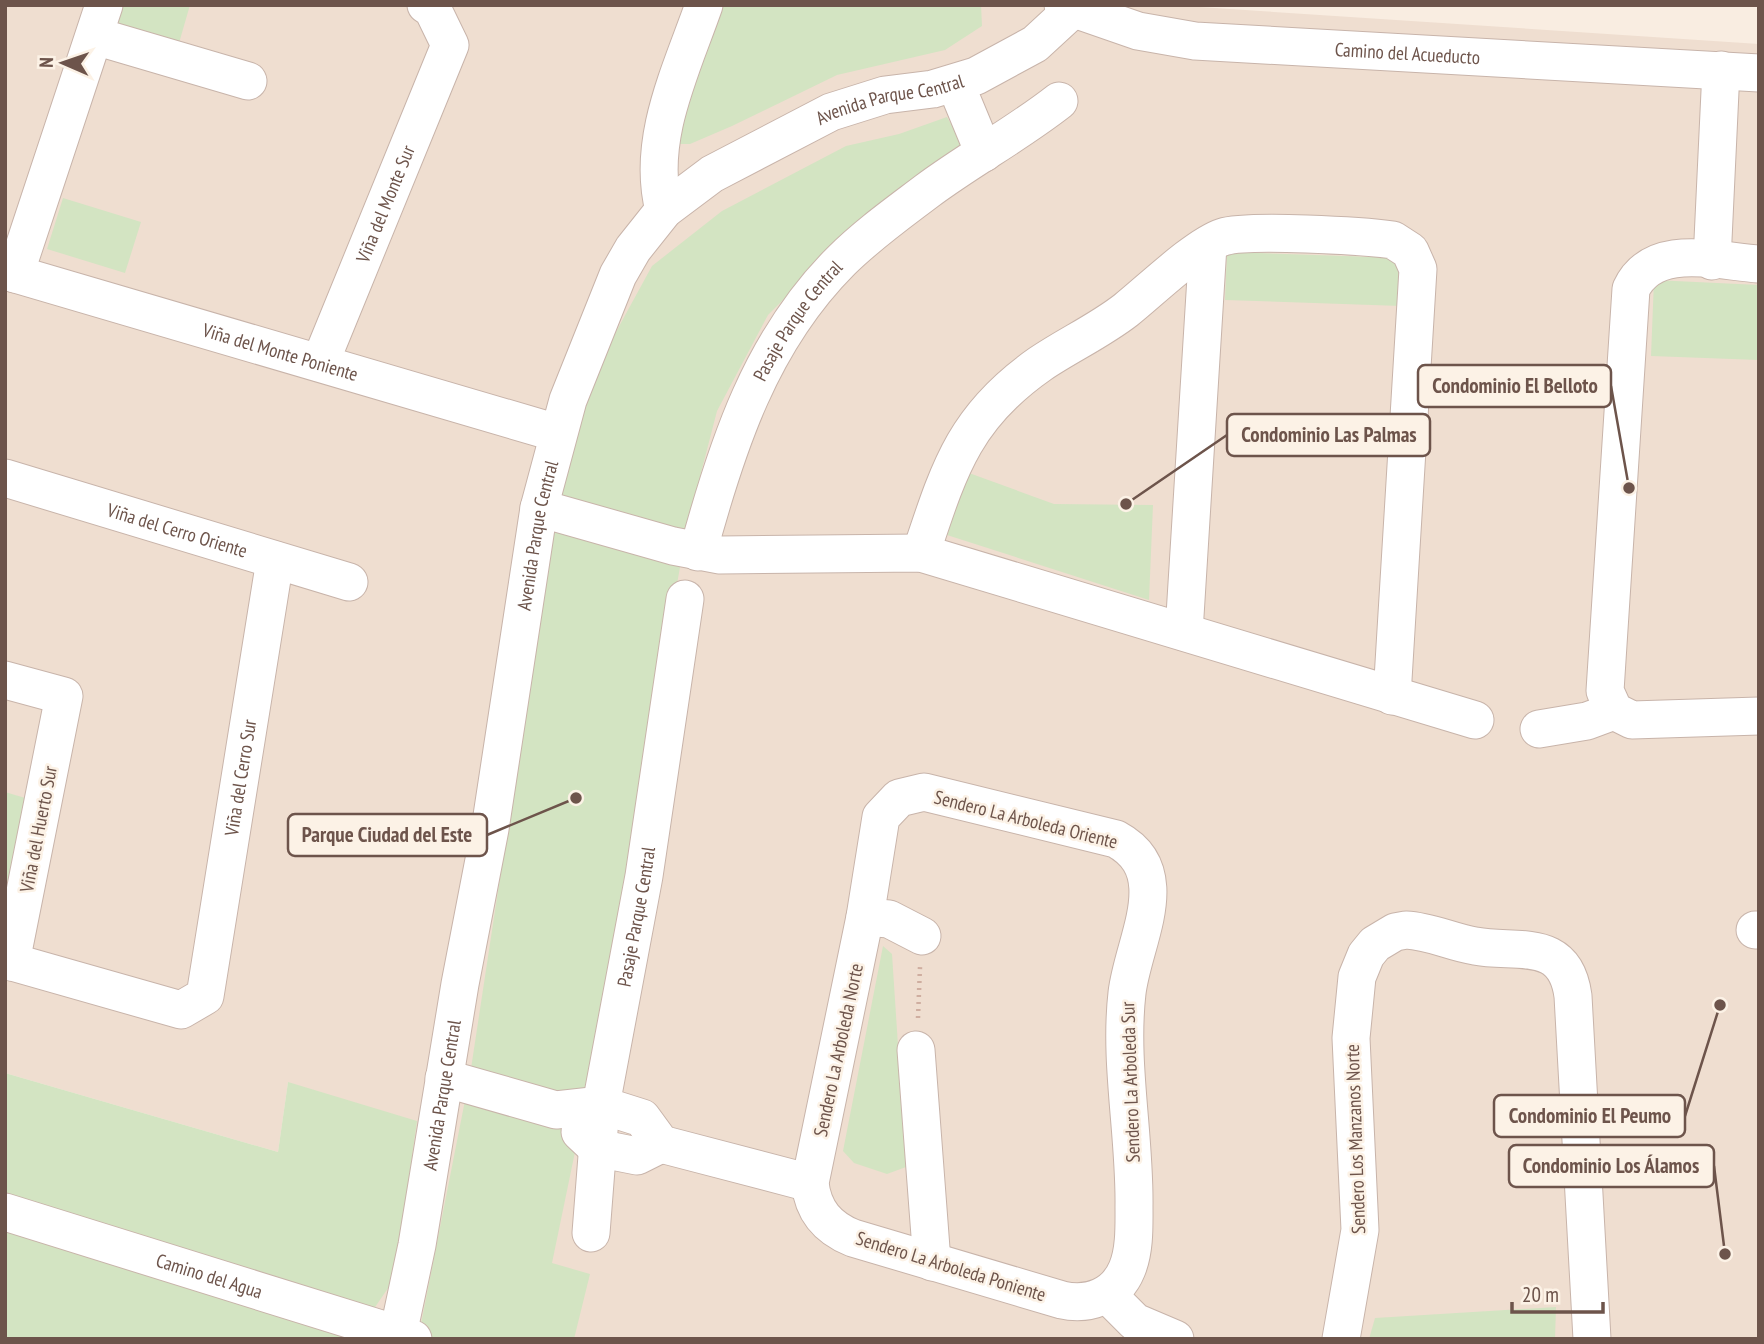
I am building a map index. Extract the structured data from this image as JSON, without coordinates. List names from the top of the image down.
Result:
{
  "streets": {
    "street": [
      "Camino del Acueducto",
      "Avenida Parque Central",
      "Viña del Monte Sur",
      "Pasaje Parque Central",
      "Viña del Monte Poniente",
      "Viña del Cerro Oriente",
      "Viña del Cerro Sur",
      "Sendero La Arboleda Oriente",
      "Viña del Huerto Sur",
      "Sendero La Arboleda Norte",
      "Sendero La Arboleda Sur",
      "Sendero Los Manzanos Norte",
      "Sendero La Arboleda Poniente",
      "Camino del Agua"
    ]
  },
  "crossings": [
    ["Camino del Acueducto", "Avenida Parque Central"],
    ["Avenida Parque Central", "Viña del Monte Poniente"],
    ["Avenida Parque Central", "Camino del Agua"],
    ["Viña del Monte Sur", "Viña del Monte Poniente"],
    ["Viña del Cerro Oriente", "Viña del Cerro Sur"],
    ["Viña del Cerro Sur", "Viña del Huerto Sur"],
    ["Sendero La Arboleda Oriente", "Sendero La Arboleda Norte"],
    ["Sendero La Arboleda Oriente", "Sendero La Arboleda Sur"],
    ["Sendero La Arboleda Norte", "Sendero La Arboleda Poniente"],
    ["Sendero La Arboleda Sur", "Sendero La Arboleda Poniente"]
  ],
  "places": [
    "Condominio El Belloto",
    "Condominio Las Palmas",
    "Parque Ciudad del Este",
    "Condominio El Peumo",
    "Condominio Los Álamos"
  ],
  "scale_bar": "20 m",
  "north": "left"
}
